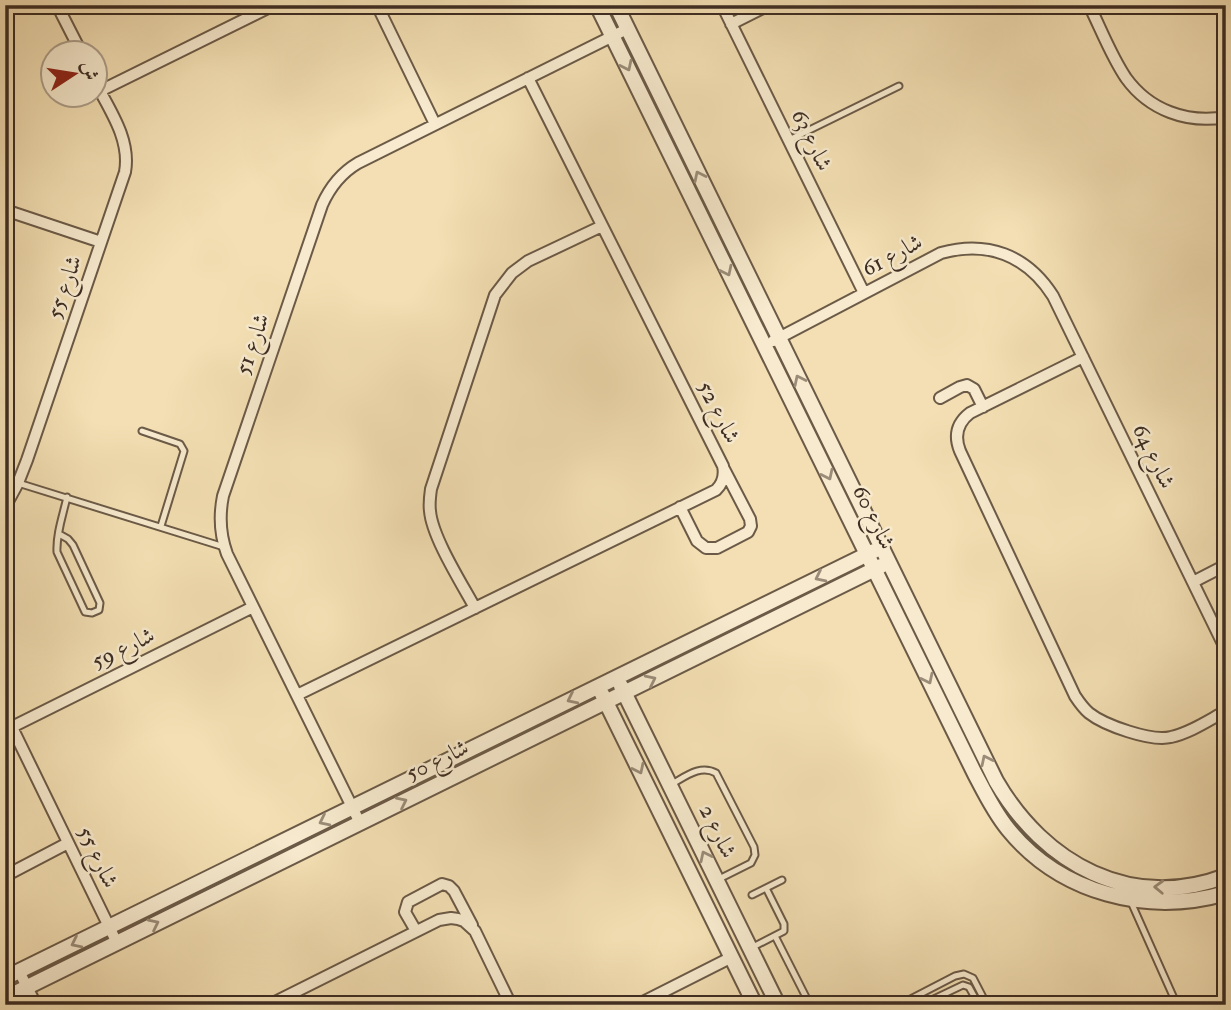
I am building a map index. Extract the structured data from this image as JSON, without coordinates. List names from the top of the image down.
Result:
{
  "streets": {
    "street": [
      "شارع 63",
      "شارع 61",
      "شارع 55",
      "شارع 51",
      "شارع 52",
      "شارع 64",
      "شارع 60",
      "شارع 59",
      "شارع 50",
      "شارع 2"
    ]
  },
  "crossings": [
    ["شارع 63", "شارع 61"],
    ["شارع 61", "شارع 64"],
    ["شارع 61", "شارع 60"],
    ["شارع 55", "شارع 59"],
    ["شارع 55", "شارع 50"],
    ["شارع 51", "شارع 52"],
    ["شارع 51", "شارع 60"],
    ["شارع 51", "شارع 59"],
    ["شارع 51", "شارع 50"],
    ["شارع 60", "شارع 50"],
    ["شارع 50", "شارع 2"]
  ],
  "north": "right"
}
